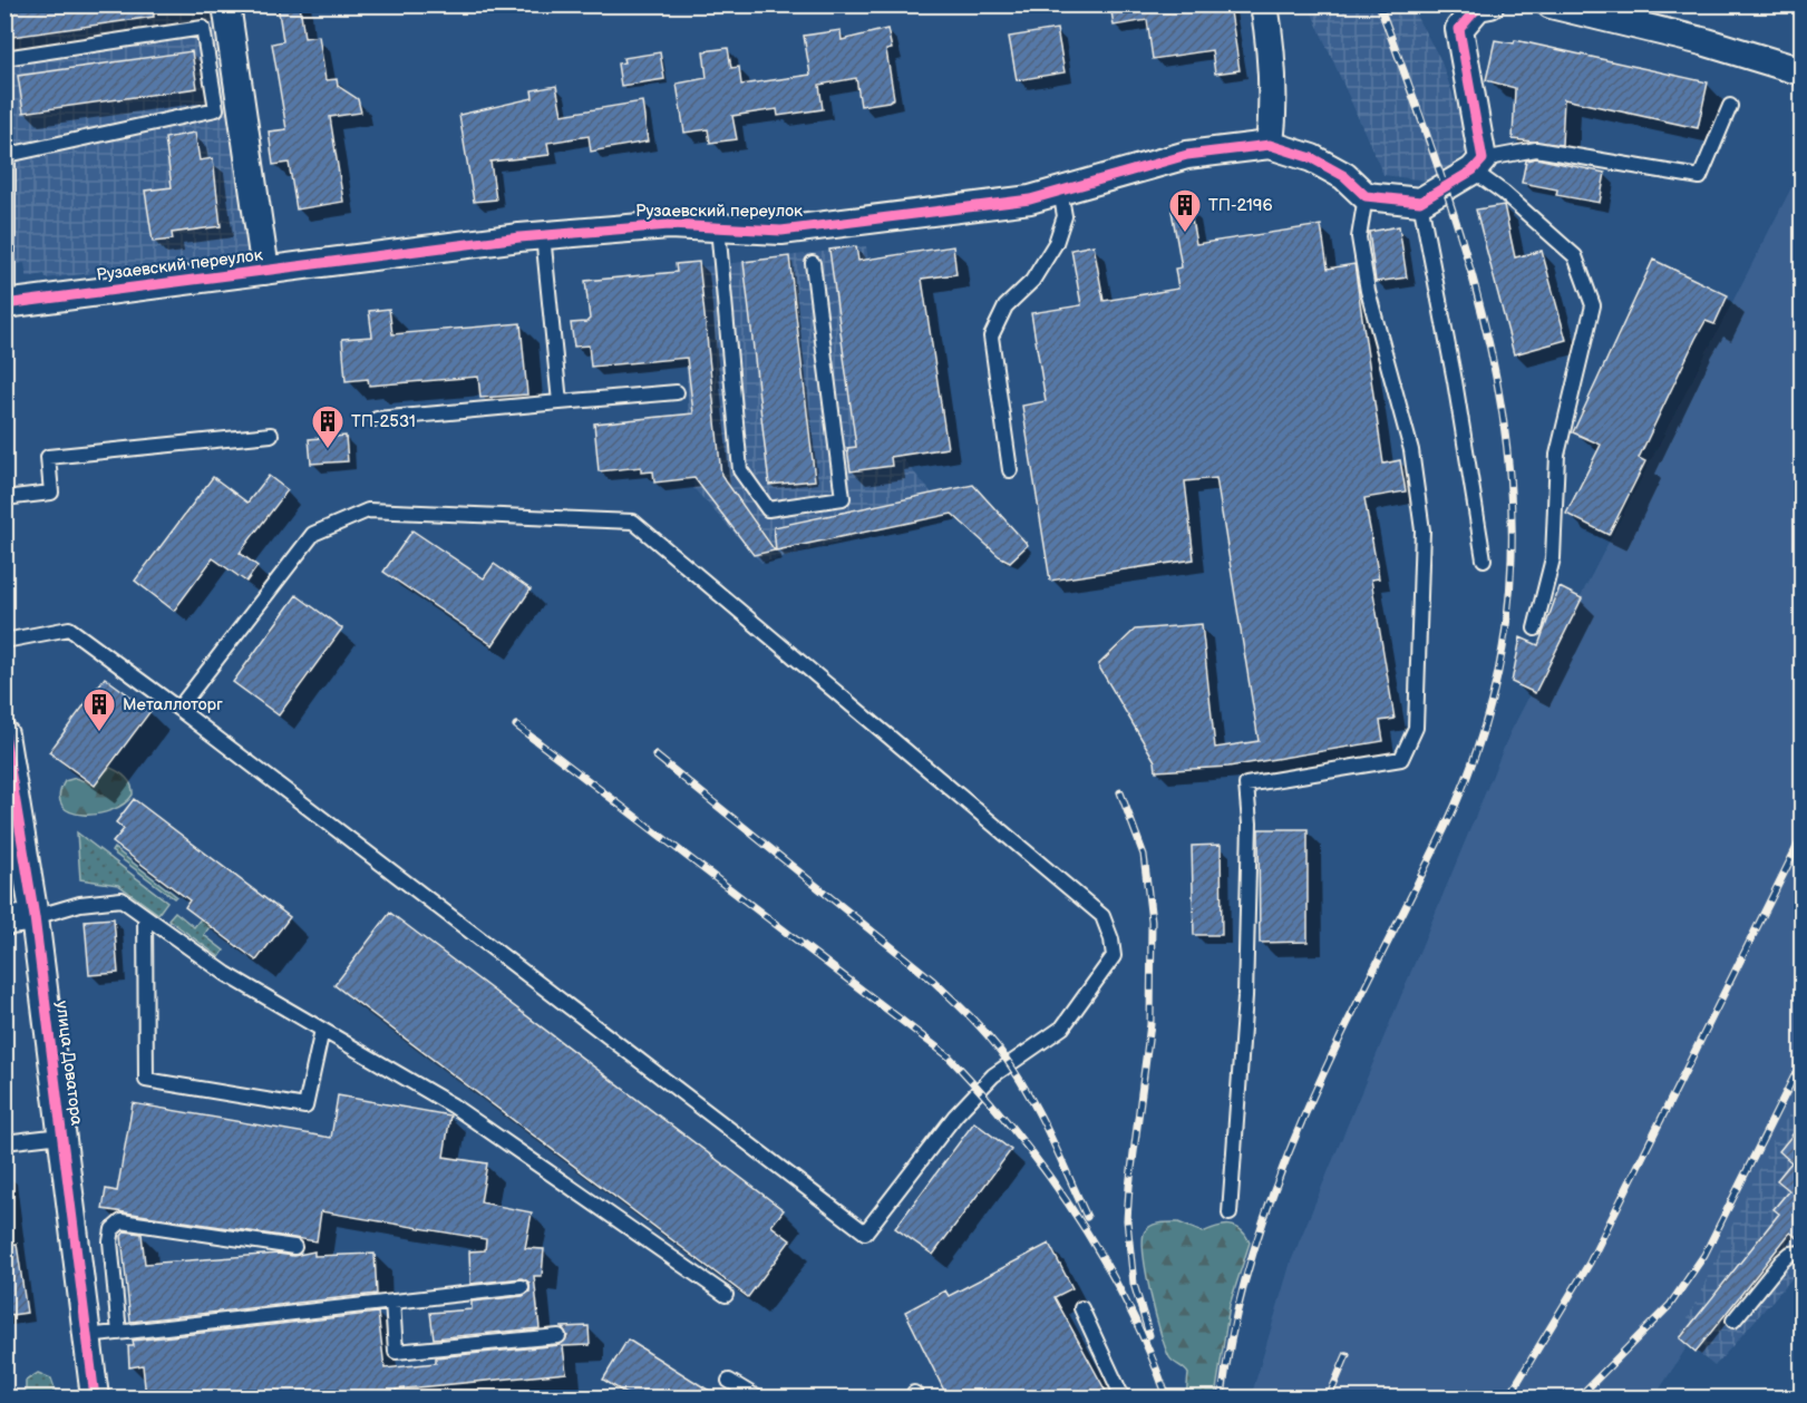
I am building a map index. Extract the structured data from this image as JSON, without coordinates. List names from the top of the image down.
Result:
{
  "streets": {
    "street": ["Рузаевский переулок", "улица Доватора"]
  },
  "places": {
    "building": ["ТП-2196", "ТП-2531", "Металлоторг"]
  }
}
